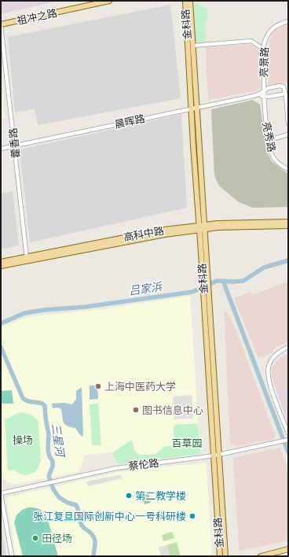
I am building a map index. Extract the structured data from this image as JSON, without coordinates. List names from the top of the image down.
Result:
{
  "streets": {
    "main road": ["祖冲之路", "金科路", "高科中路"],
    "street": [
      "亮景路",
      "晨晖路",
      "亮秀路",
      "藿香路",
      "蔡伦路"
    ]
  },
  "crossings": [
    ["祖冲之路", "藿香路"],
    ["金科路", "晨晖路"],
    ["金科路", "高科中路"],
    ["金科路", "蔡伦路"],
    ["亮景路", "亮秀路"],
    ["晨晖路", "藿香路"],
    ["藿香路", "高科中路"]
  ],
  "water": ["吕家浜", "三星河"],
  "parks": ["操场", "百草园"],
  "places": [
    "上海中医药大学",
    "图书信息中心",
    "第二教学楼",
    "张江复旦国际创新中心一号科研楼",
    "田径场"
  ]
}
